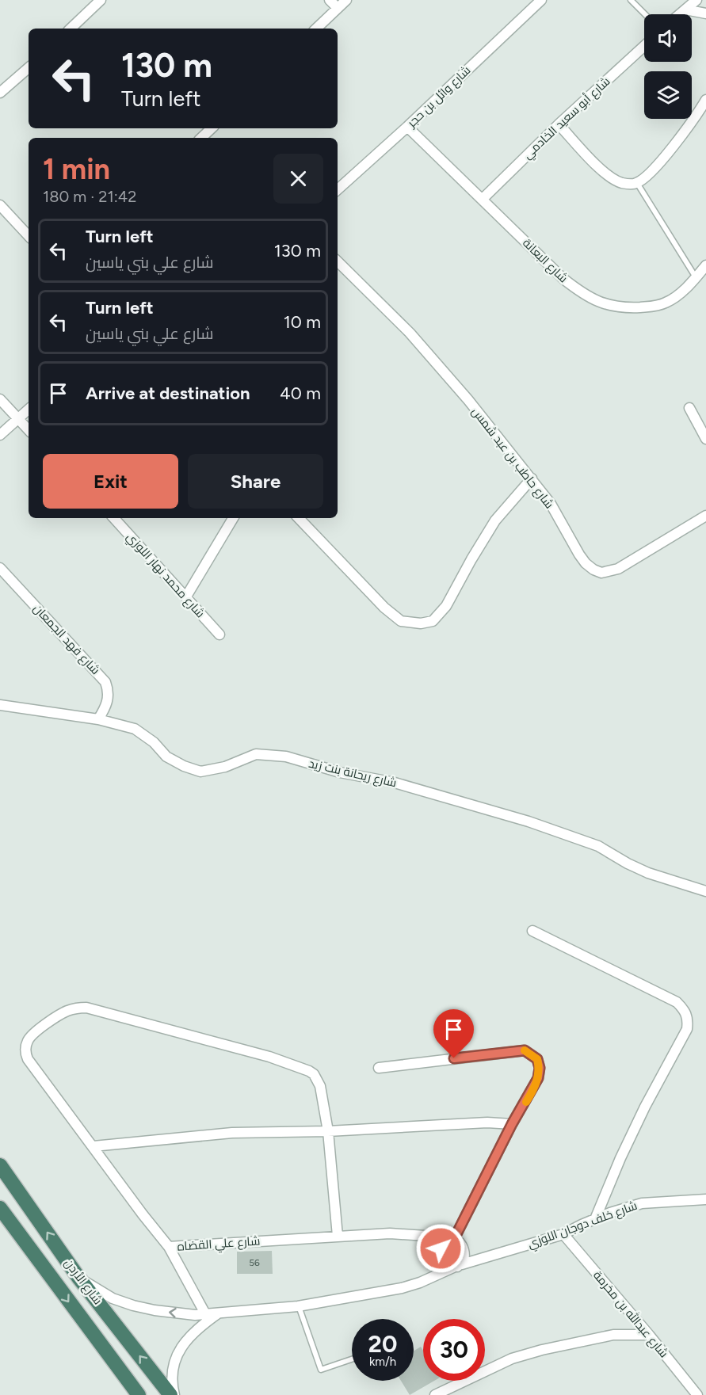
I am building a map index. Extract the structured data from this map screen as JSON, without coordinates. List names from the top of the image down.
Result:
{
  "streets": {
    "highway": ["شارع الأردن"],
    "street": [
      "شارع وائل بن حجر",
      "شارع أبو سعيد الخادمي",
      "شارع البعانة",
      "شارع حاطب بن عبد شمس",
      "شارع محمد نهار اللوزي",
      "شارع فهد الجمعان",
      "شارع ريحانة بنت زيد",
      "شارع خلف دوجان اللوزي",
      "شارع علي القضاه",
      "شارع عبدالله بن مخرمة"
    ]
  },
  "crossings": [
    ["شارع وائل بن حجر", "شارع البعانة"],
    ["شارع أبو سعيد الخادمي", "شارع البعانة"],
    ["شارع فهد الجمعان", "شارع ريحانة بنت زيد"],
    ["شارع خلف دوجان اللوزي", "شارع علي القضاه"],
    ["شارع خلف دوجان اللوزي", "شارع الأردن"],
    ["شارع خلف دوجان اللوزي", "شارع عبدالله بن مخرمة"]
  ],
  "house_numbers": ["56"],
  "page": {
    "turn": ["130 m", "Turn left"],
    "heading": ["1 min", "180 m · 21:42"],
    "list": [
      {
        "name": "Turn left",
        "note": "شارع علي بني ياسين",
        "value": "130 m"
      },
      {
        "name": "Turn left",
        "note": "شارع علي بني ياسين",
        "value": "10 m"
      },
      {
        "name": "Arrive at destination",
        "value": "40 m"
      }
    ],
    "buttons": ["Exit", "Share"],
    "speed": "20 km/h",
    "limit": "30"
  }
}
